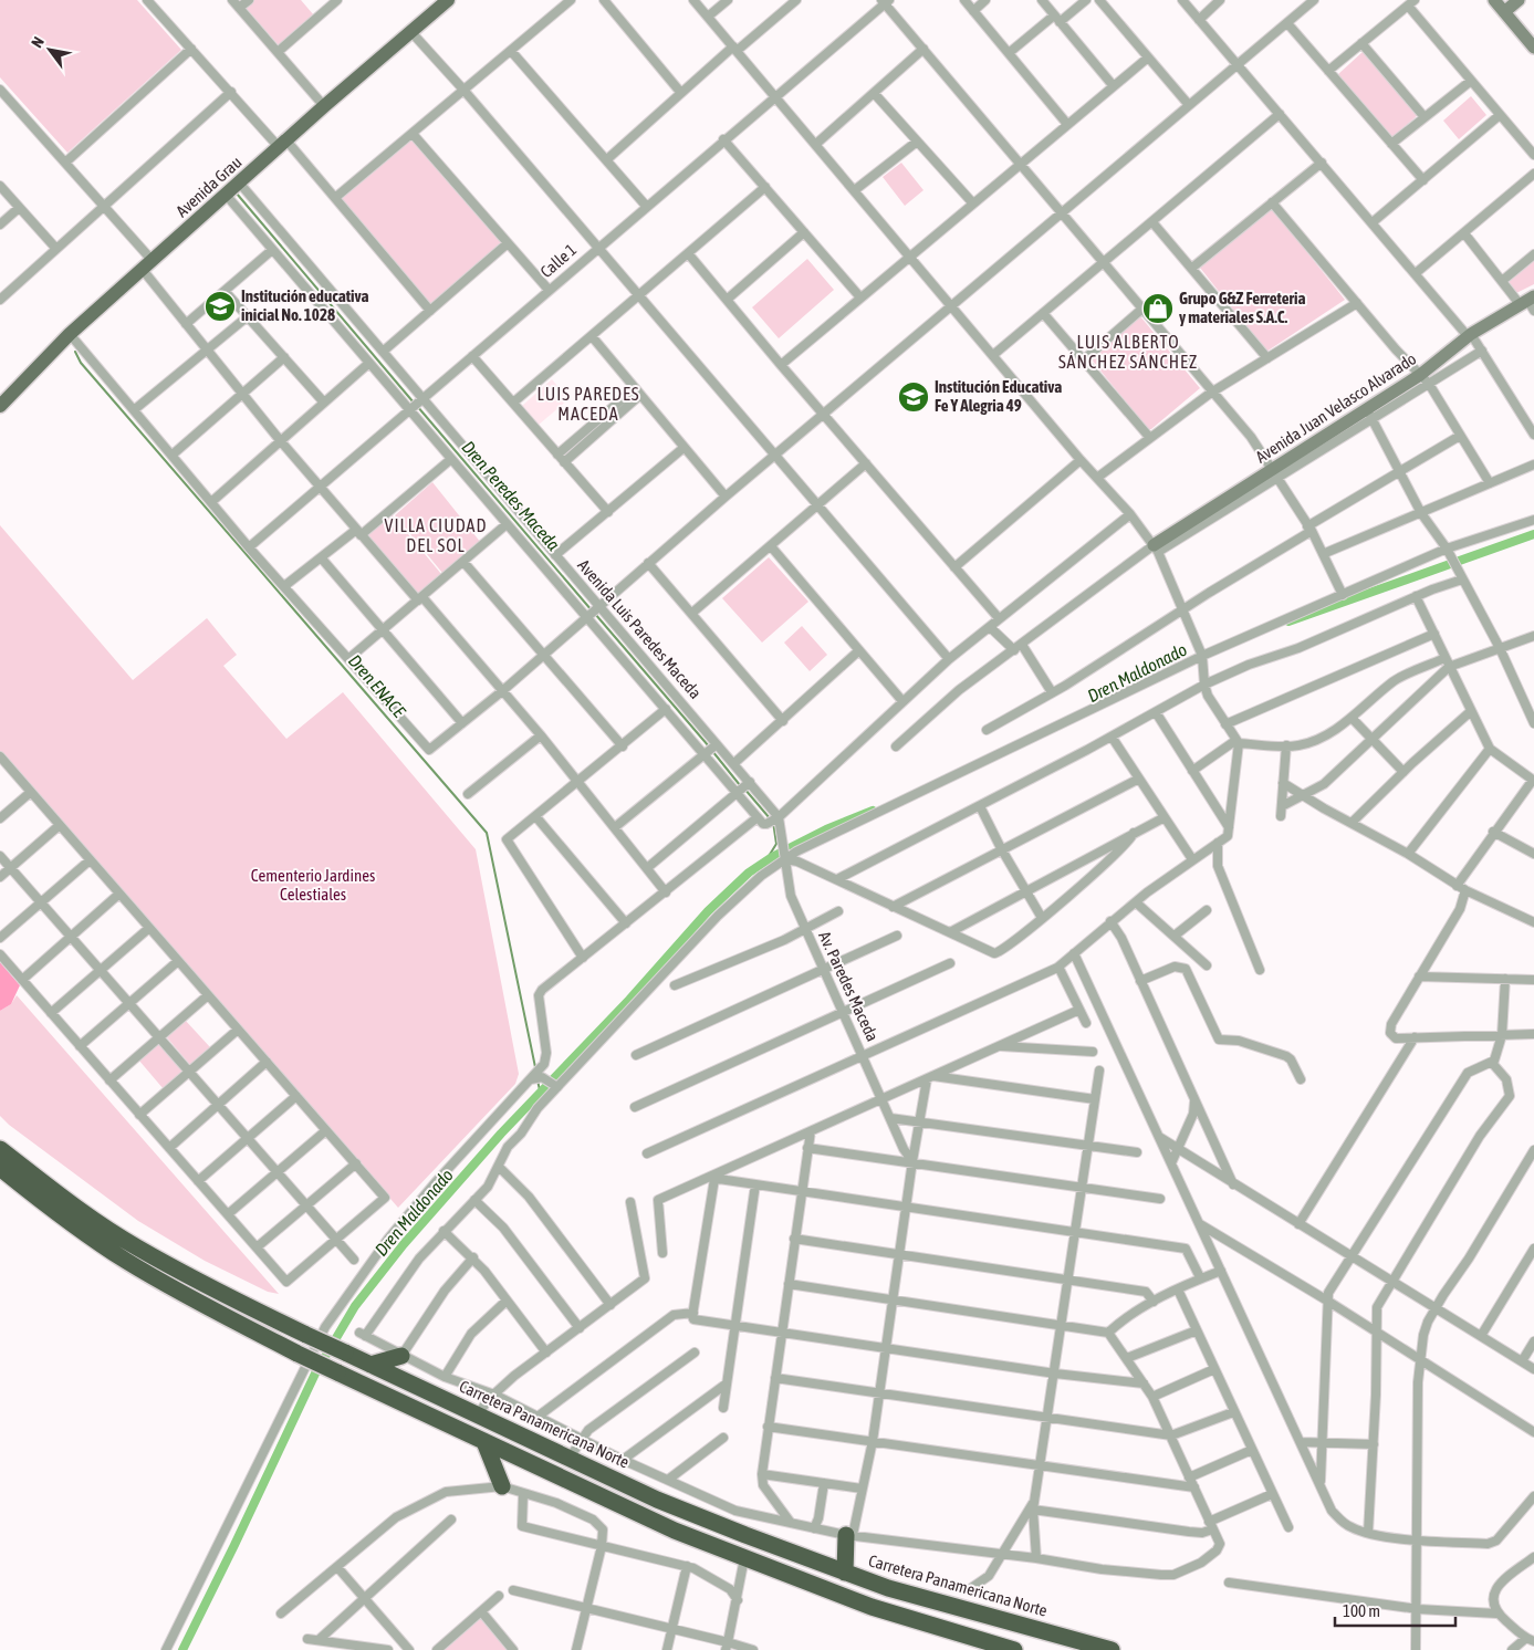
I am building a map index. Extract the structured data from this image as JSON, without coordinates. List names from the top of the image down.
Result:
{
  "streets": {
    "highway": ["Carretera Panamericana Norte"],
    "main road": ["Avenida Grau"],
    "street": [
      "Calle 1",
      "Avenida Juan Velasco Alvarado",
      "Avenida Luis Paredes Maceda",
      "Av. Paredes Maceda"
    ]
  },
  "crossings": [
    ["Avenida Grau", "Avenida Luis Paredes Maceda"],
    ["Calle 1", "Avenida Luis Paredes Maceda"],
    ["Avenida Luis Paredes Maceda", "Av. Paredes Maceda"]
  ],
  "districts": ["LUIS ALBERTO SÁNCHEZ SÁNCHEZ", "LUIS PAREDES MACEDA", "VILLA CIUDAD DEL SOL"],
  "water": ["Dren Peredes Maceda", "Dren Maldonado", "Dren ENACE"],
  "parks": ["Cementerio Jardines Celestiales"],
  "places": {
    "school or university": ["Institución educativa inicial No. 1028", "Institución Educativa Fe Y Alegria 49"],
    "shop": ["Grupo G&Z Ferreteria y materiales S.A.C."]
  },
  "scale_bar": "100 m",
  "north": "top left"
}
